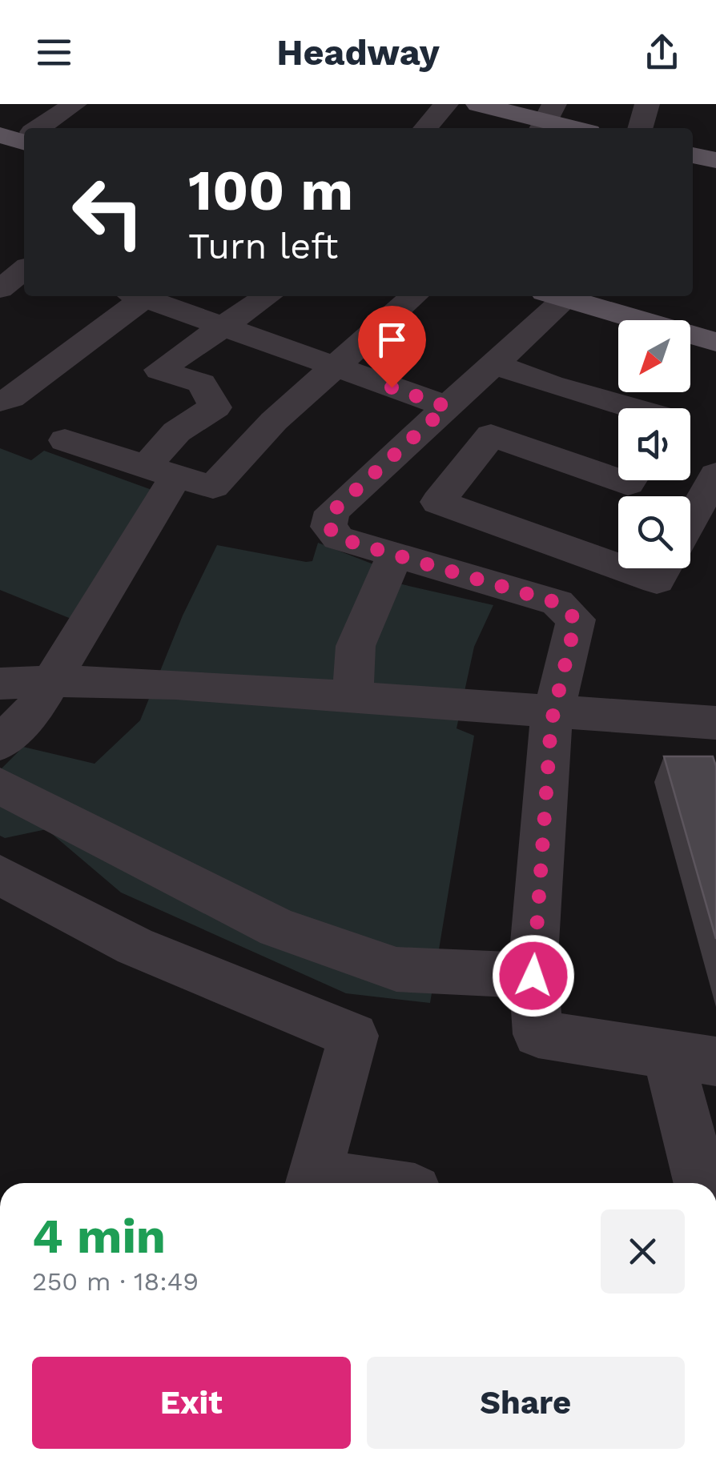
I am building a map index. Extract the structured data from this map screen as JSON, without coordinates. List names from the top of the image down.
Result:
{
  "north": "bottom left",
  "page": {
    "header": "Headway",
    "turn": ["100 m", "Turn left"],
    "heading": ["4 min", "250 m · 18:49"],
    "buttons": ["Exit", "Share"]
  }
}
